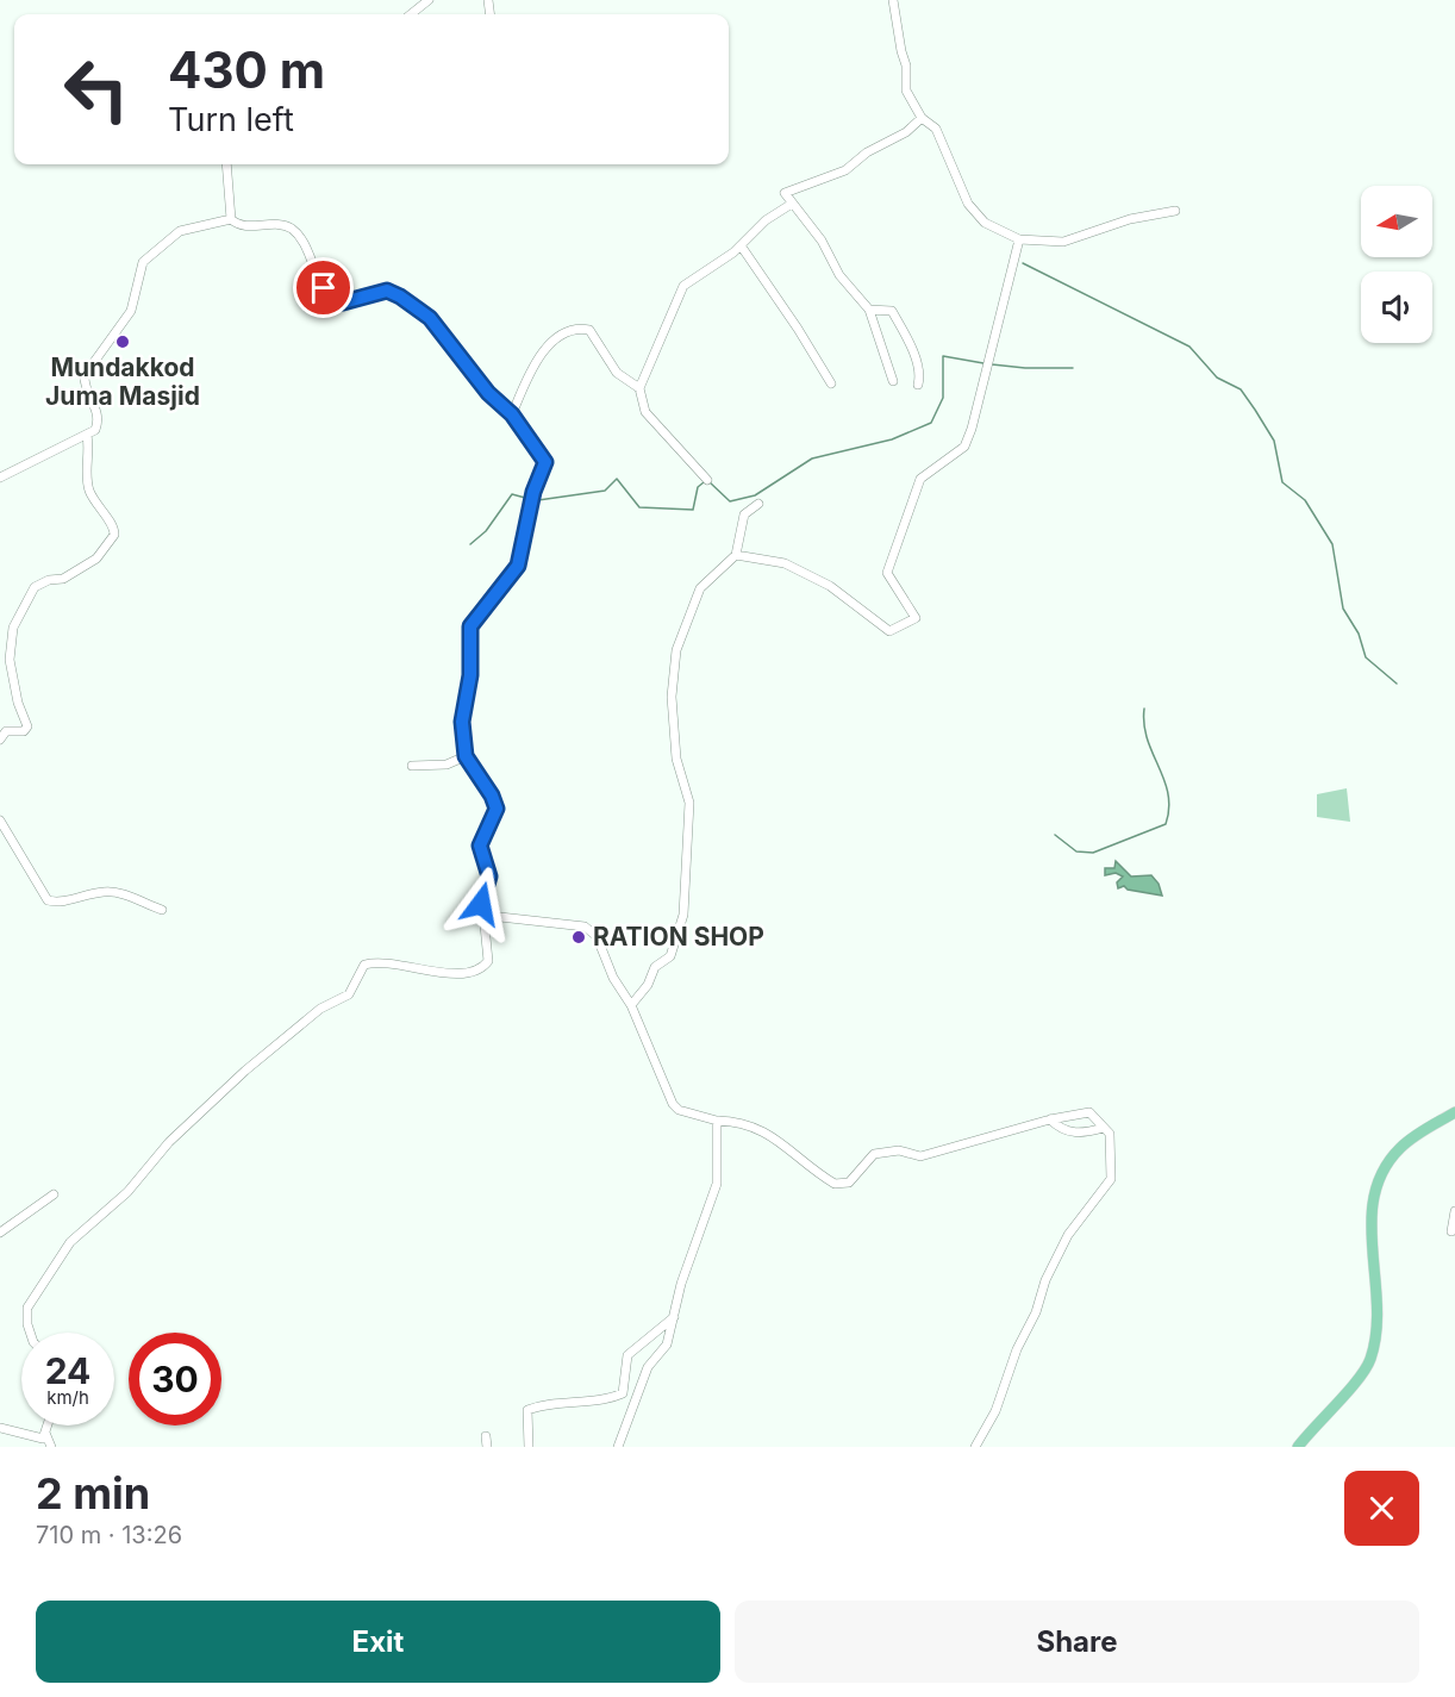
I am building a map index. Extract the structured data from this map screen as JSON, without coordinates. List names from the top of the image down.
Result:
{
  "places": ["Mundakkod Juma Masjid", "RATION SHOP"],
  "north": "left",
  "page": {
    "turn": ["430 m", "Turn left"],
    "speed": "24 km/h",
    "limit": "30",
    "heading": ["2 min", "710 m · 13:26"],
    "buttons": ["Exit", "Share"]
  }
}
